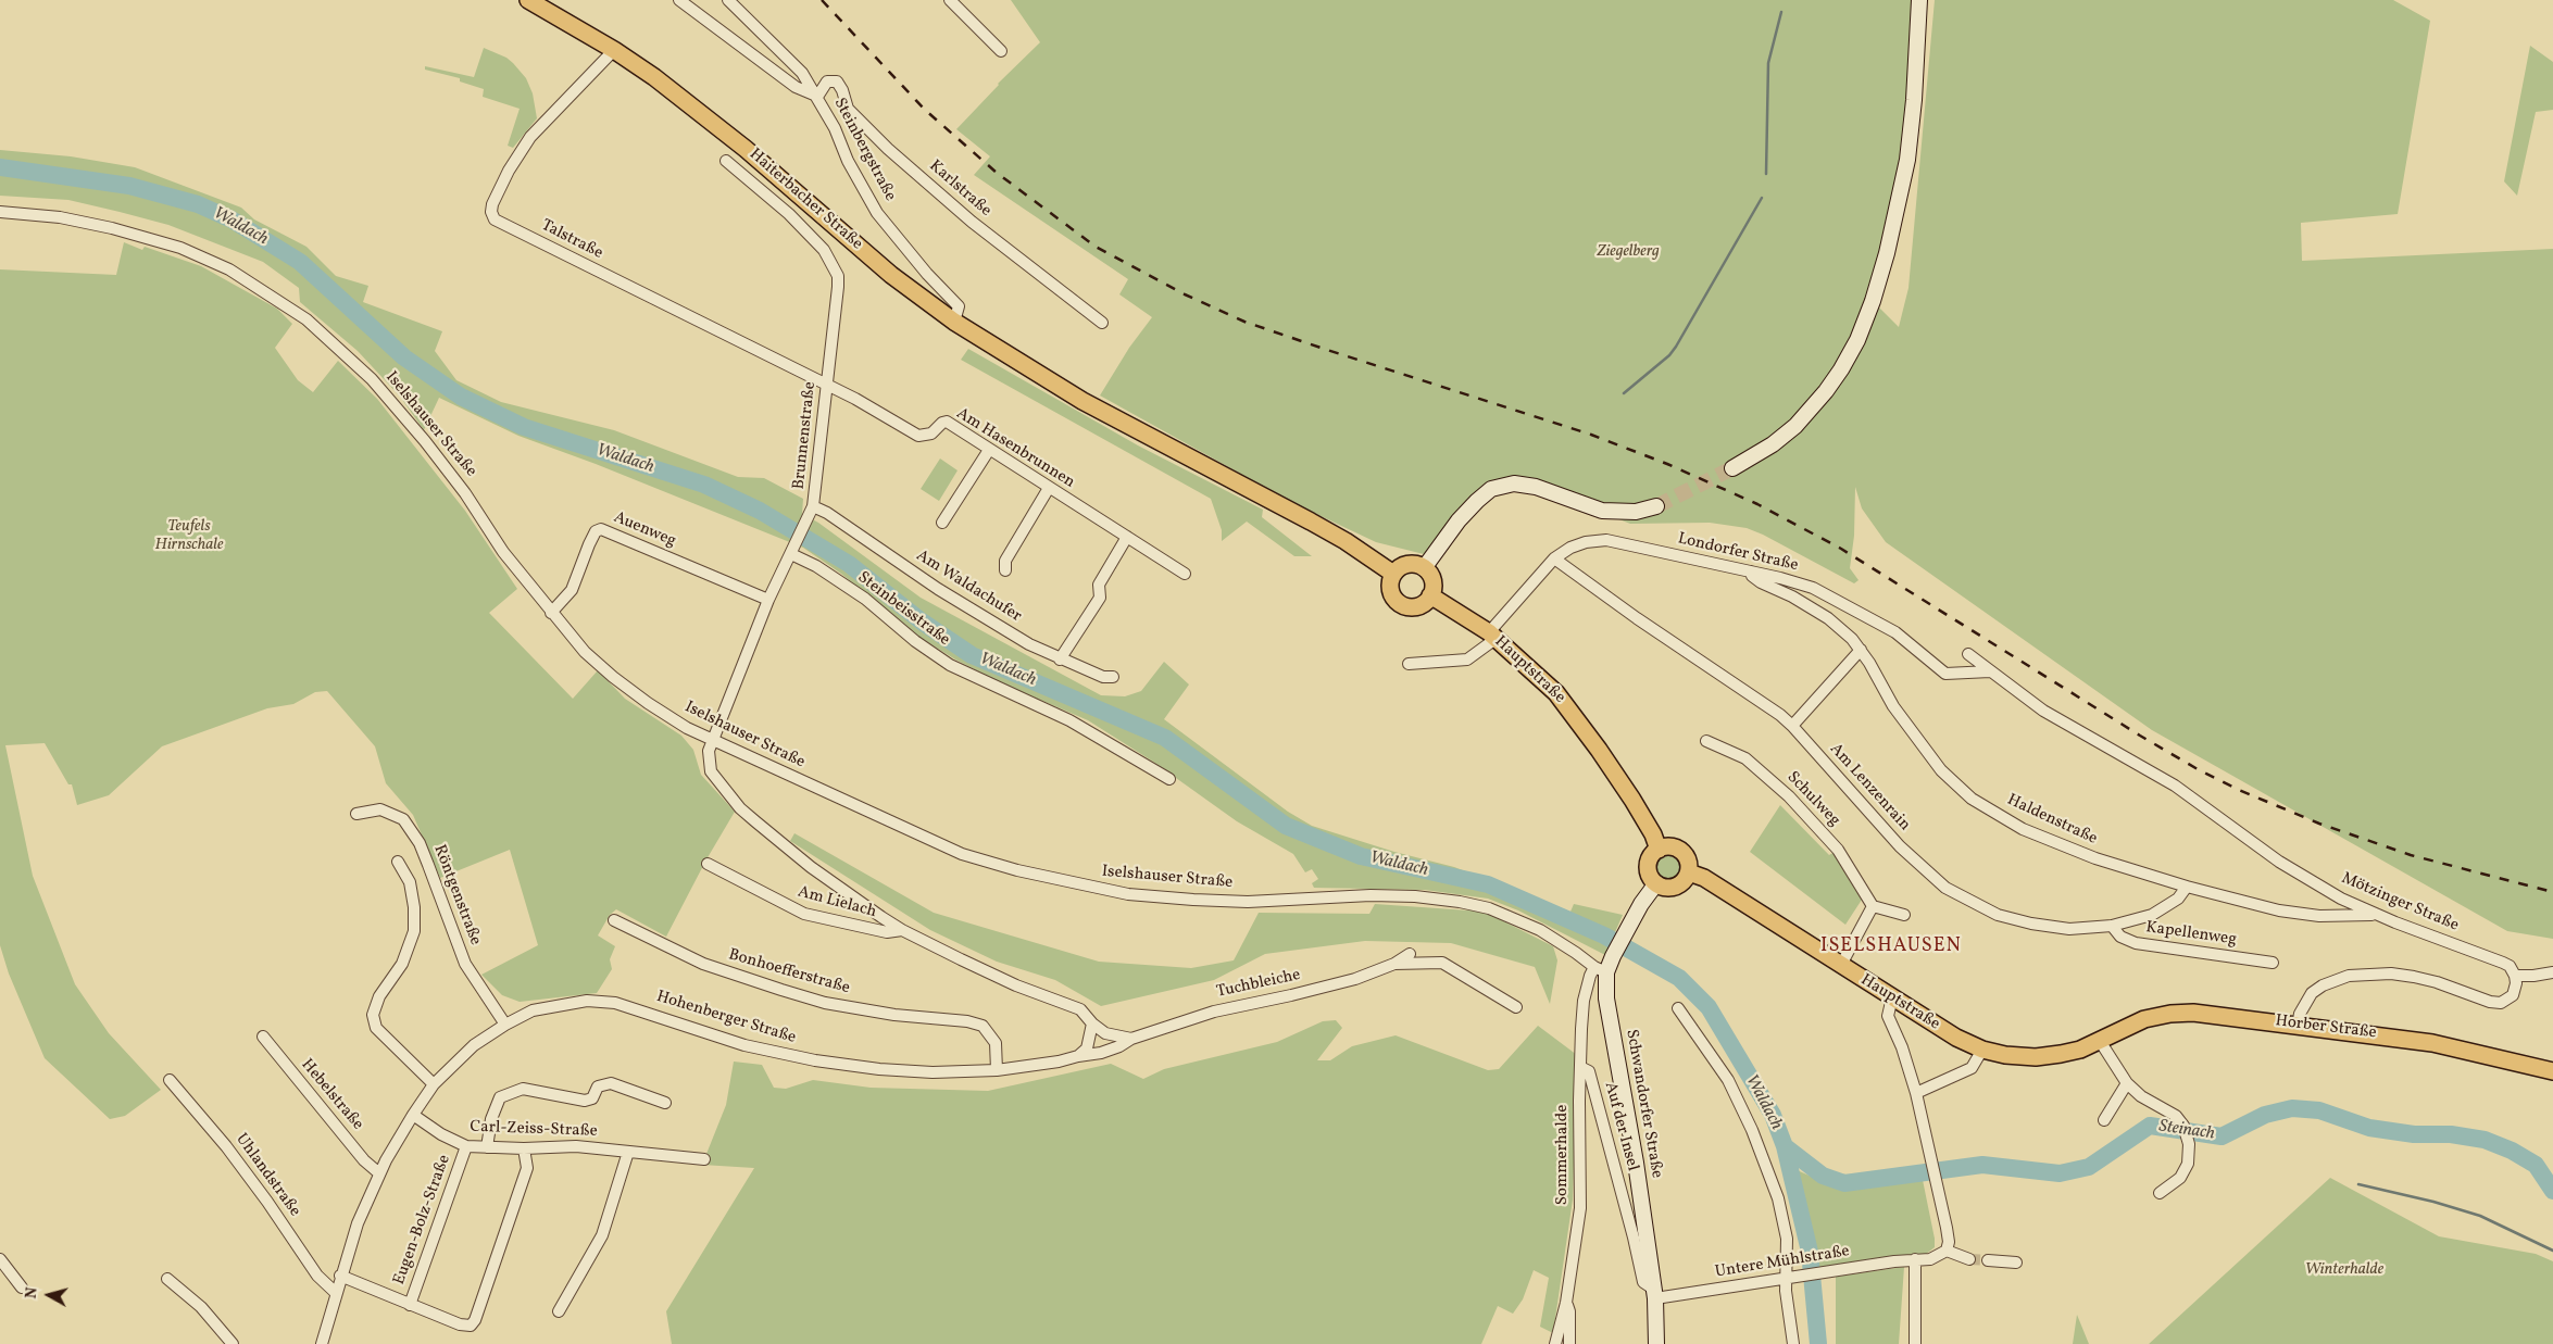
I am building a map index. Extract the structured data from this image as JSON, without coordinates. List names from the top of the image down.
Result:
{
  "streets": {
    "main road": ["Haiterbacher Straße", "Hauptstraße", "Horber Straße"],
    "street": [
      "Steinbergstraße",
      "Karlstraße",
      "Talstraße",
      "Iselshauser Straße",
      "Brunnenstraße",
      "Am Hasenbrunnen",
      "Auenweg",
      "Londorfer Straße",
      "Am Waldachufer",
      "Steinbeisstraße",
      "Am Lenzenrain",
      "Schulweg",
      "Haldenstraße",
      "Röntgenstraße",
      "Am Lielach",
      "Mötzinger Straße",
      "Kapellenweg",
      "Bonhoefferstraße",
      "Tuchbleiche",
      "Hohenberger Straße",
      "Hebelstraße",
      "Schwandorfer Straße",
      "Auf der Insel",
      "Carl-Zeiss-Straße",
      "Sommerhalde",
      "Uhlandstraße",
      "Eugen-Bolz-Straße",
      "Untere Mühlstraße"
    ]
  },
  "crossings": [
    ["Steinbergstraße", "Karlstraße"],
    ["Steinbergstraße", "Haiterbacher Straße"],
    ["Haiterbacher Straße", "Talstraße"],
    ["Haiterbacher Straße", "Hauptstraße"],
    ["Talstraße", "Brunnenstraße"],
    ["Talstraße", "Am Hasenbrunnen"],
    ["Iselshauser Straße", "Brunnenstraße"],
    ["Iselshauser Straße", "Auenweg"],
    ["Iselshauser Straße", "Schwandorfer Straße"],
    ["Iselshauser Straße", "Sommerhalde"],
    ["Brunnenstraße", "Am Hasenbrunnen"],
    ["Brunnenstraße", "Auenweg"],
    ["Brunnenstraße", "Am Waldachufer"],
    ["Brunnenstraße", "Steinbeisstraße"],
    ["Londorfer Straße", "Hauptstraße"],
    ["Londorfer Straße", "Am Lenzenrain"],
    ["Londorfer Straße", "Haldenstraße"],
    ["Londorfer Straße", "Mötzinger Straße"],
    ["Hauptstraße", "Horber Straße"],
    ["Hauptstraße", "Schwandorfer Straße"],
    ["Am Lenzenrain", "Haldenstraße"],
    ["Am Lenzenrain", "Kapellenweg"],
    ["Haldenstraße", "Mötzinger Straße"],
    ["Röntgenstraße", "Hohenberger Straße"],
    ["Bonhoefferstraße", "Hohenberger Straße"],
    ["Tuchbleiche", "Hohenberger Straße"],
    ["Hohenberger Straße", "Hebelstraße"],
    ["Hohenberger Straße", "Carl-Zeiss-Straße"],
    ["Hohenberger Straße", "Uhlandstraße"],
    ["Schwandorfer Straße", "Auf der Insel"],
    ["Schwandorfer Straße", "Sommerhalde"],
    ["Schwandorfer Straße", "Untere Mühlstraße"],
    ["Auf der Insel", "Sommerhalde"],
    ["Auf der Insel", "Untere Mühlstraße"],
    ["Carl-Zeiss-Straße", "Eugen-Bolz-Straße"]
  ],
  "districts": ["ISELSHAUSEN"],
  "water": ["Waldach", "Steinach"],
  "parks": ["Ziegelberg", "Teufels Hirnschale", "Winterhalde"],
  "north": "left"
}
